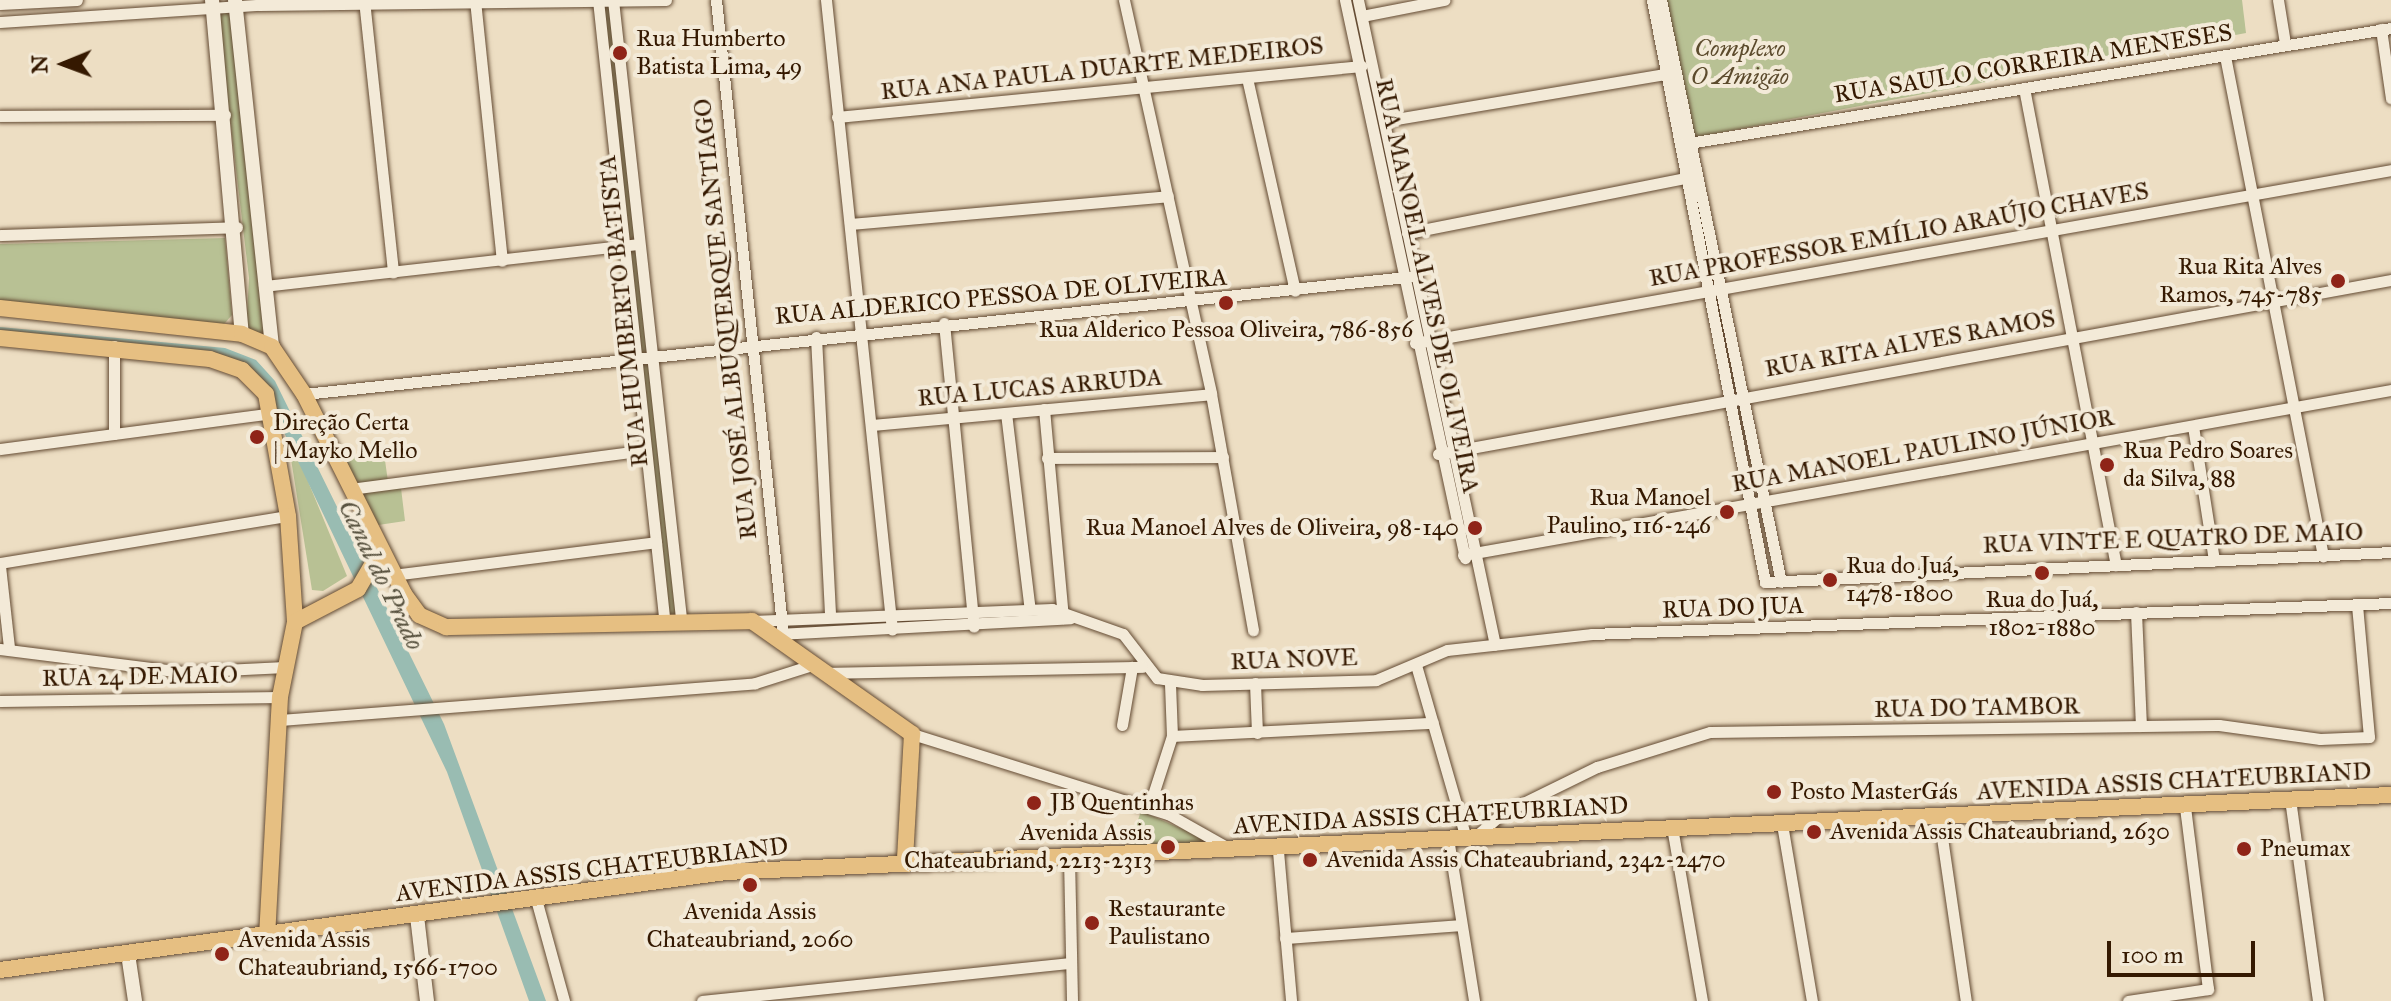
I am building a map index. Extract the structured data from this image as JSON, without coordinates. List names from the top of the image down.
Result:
{
  "streets": {
    "main road": ["AVENIDA ASSIS CHATEUBRIAND"],
    "street": [
      "RUA SAULO CORREIRA MENESES",
      "RUA ANA PAULA DUARTE MEDEIROS",
      "RUA PROFESSOR EMÍLIO ARAÚJO CHAVES",
      "RUA MANOEL ALVES DE OLIVEIRA",
      "RUA ALDERICO PESSOA DE OLIVEIRA",
      "RUA HUMBERTO BATISTA",
      "RUA JOSÉ ALBUQUERQUE SANTIAGO",
      "RUA RITA ALVES RAMOS",
      "RUA LUCAS ARRUDA",
      "RUA MANOEL PAULINO JÚNIOR",
      "RUA VINTE E QUATRO DE MAIO",
      "RUA DO JUA",
      "RUA NOVE",
      "RUA 24 DE MAIO",
      "RUA DO TAMBOR"
    ]
  },
  "crossings": [
    ["RUA ANA PAULA DUARTE MEDEIROS", "RUA MANOEL ALVES DE OLIVEIRA"],
    ["RUA PROFESSOR EMÍLIO ARAÚJO CHAVES", "RUA MANOEL ALVES DE OLIVEIRA"],
    ["RUA MANOEL ALVES DE OLIVEIRA", "RUA ALDERICO PESSOA DE OLIVEIRA"],
    ["RUA MANOEL ALVES DE OLIVEIRA", "RUA RITA ALVES RAMOS"],
    ["RUA MANOEL ALVES DE OLIVEIRA", "RUA MANOEL PAULINO JÚNIOR"],
    ["RUA MANOEL ALVES DE OLIVEIRA", "RUA DO JUA"],
    ["RUA ALDERICO PESSOA DE OLIVEIRA", "RUA HUMBERTO BATISTA"],
    ["RUA ALDERICO PESSOA DE OLIVEIRA", "RUA JOSÉ ALBUQUERQUE SANTIAGO"],
    ["RUA MANOEL PAULINO JÚNIOR", "RUA VINTE E QUATRO DE MAIO"],
    ["RUA DO JUA", "RUA NOVE"],
    ["RUA DO JUA", "RUA DO TAMBOR"],
    ["RUA DO TAMBOR", "AVENIDA ASSIS CHATEUBRIAND"]
  ],
  "water": ["Canal do Prado"],
  "parks": ["Complexo O Amigão"],
  "places": [
    "Rua Humberto Batista Lima, 49",
    "Rua Rita Alves Ramos, 745-785",
    "Rua Alderico Pessoa Oliveira, 786-856",
    "Direção Certa | Mayko Mello",
    "Rua Pedro Soares da Silva, 88",
    "Rua Manoel Paulino, 116-246",
    "Rua Manoel Alves de Oliveira, 98-140",
    "Rua do Juá, 1802-1880",
    "Rua do Juá, 1478-1800",
    "Posto MasterGás",
    "JB Quentinhas",
    "Avenida Assis Chateaubriand, 2630",
    "Avenida Assis Chateaubriand, 2213-2313",
    "Pneumax",
    "Avenida Assis Chateaubriand, 2342-2470",
    "Avenida Assis Chateaubriand, 2060",
    "Restaurante Paulistano",
    "Avenida Assis Chateaubriand, 1566-1700"
  ],
  "scale_bar": "100 m",
  "north": "left"
}
